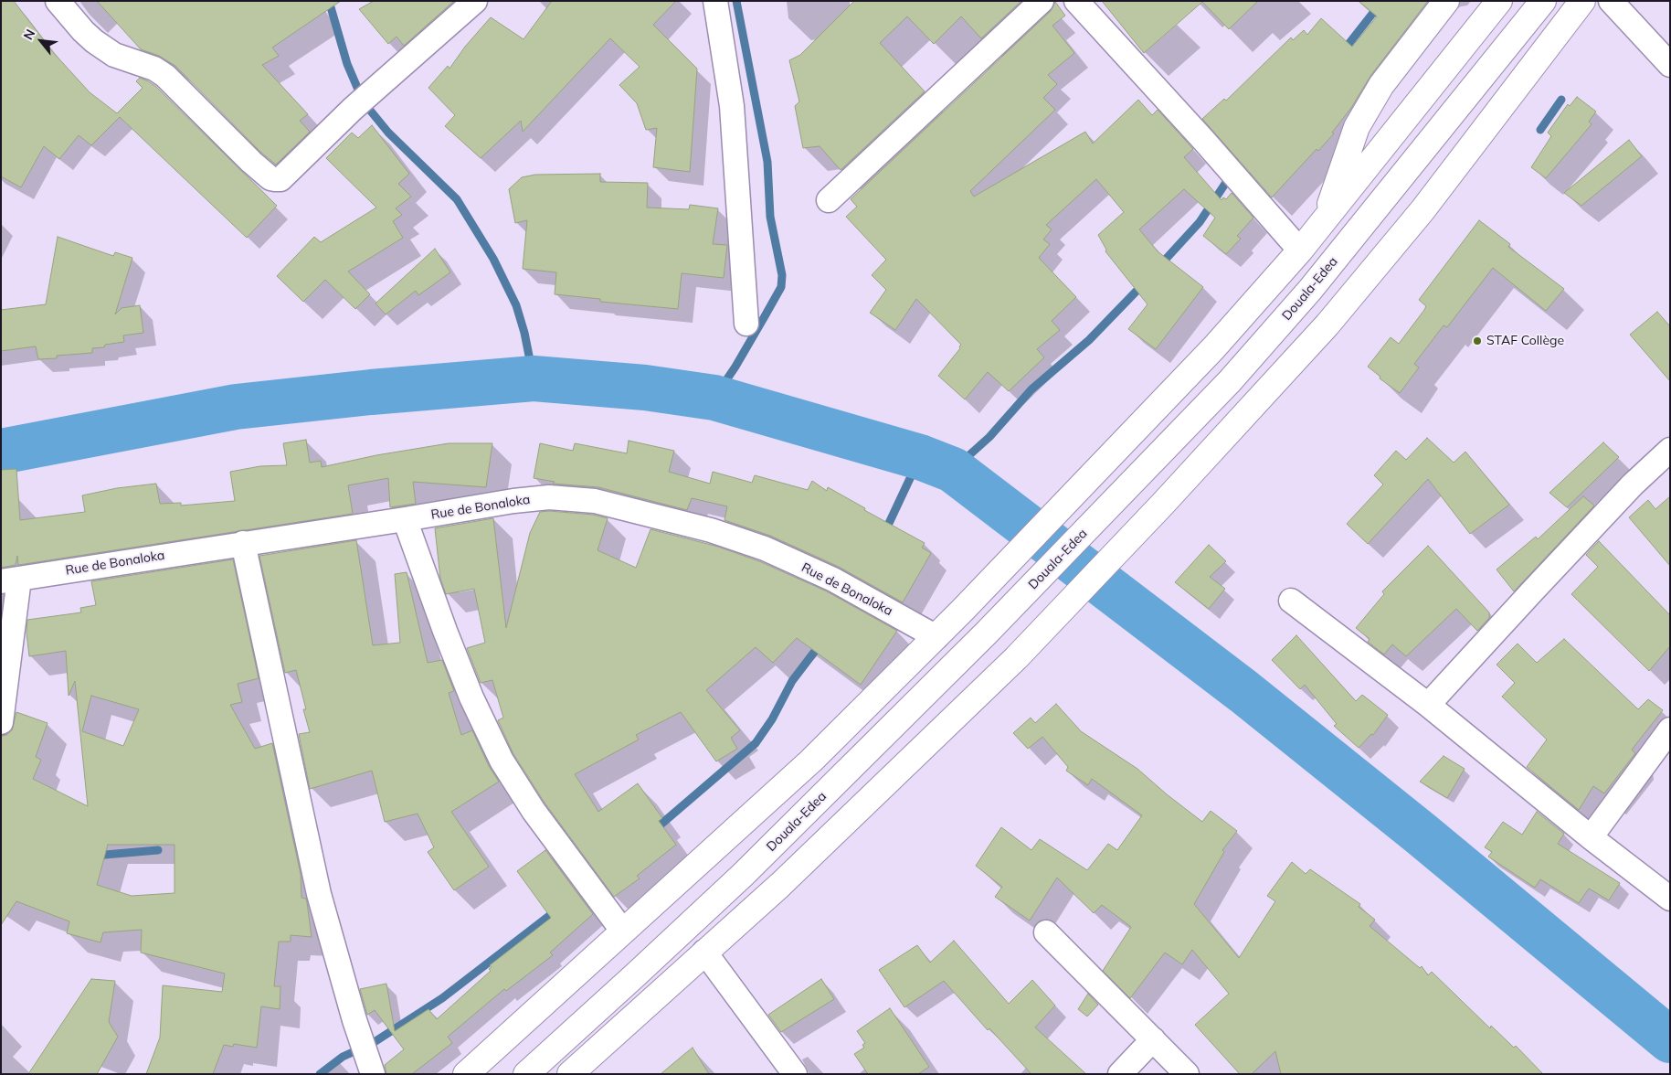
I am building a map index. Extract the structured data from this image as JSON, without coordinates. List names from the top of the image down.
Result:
{
  "streets": {
    "main road": ["Douala-Edea"],
    "street": ["Rue de Bonaloka"]
  },
  "places": ["STAF Collège"],
  "north": "top left"
}
